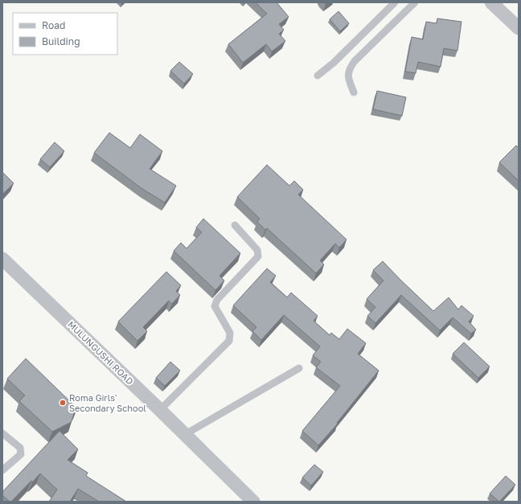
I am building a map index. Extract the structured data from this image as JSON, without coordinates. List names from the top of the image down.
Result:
{
  "streets": {
    "street": ["MULUNGUSHI ROAD"]
  },
  "places": ["Roma Girls' Secondary School"],
  "legend": ["Road", "Building"]
}
